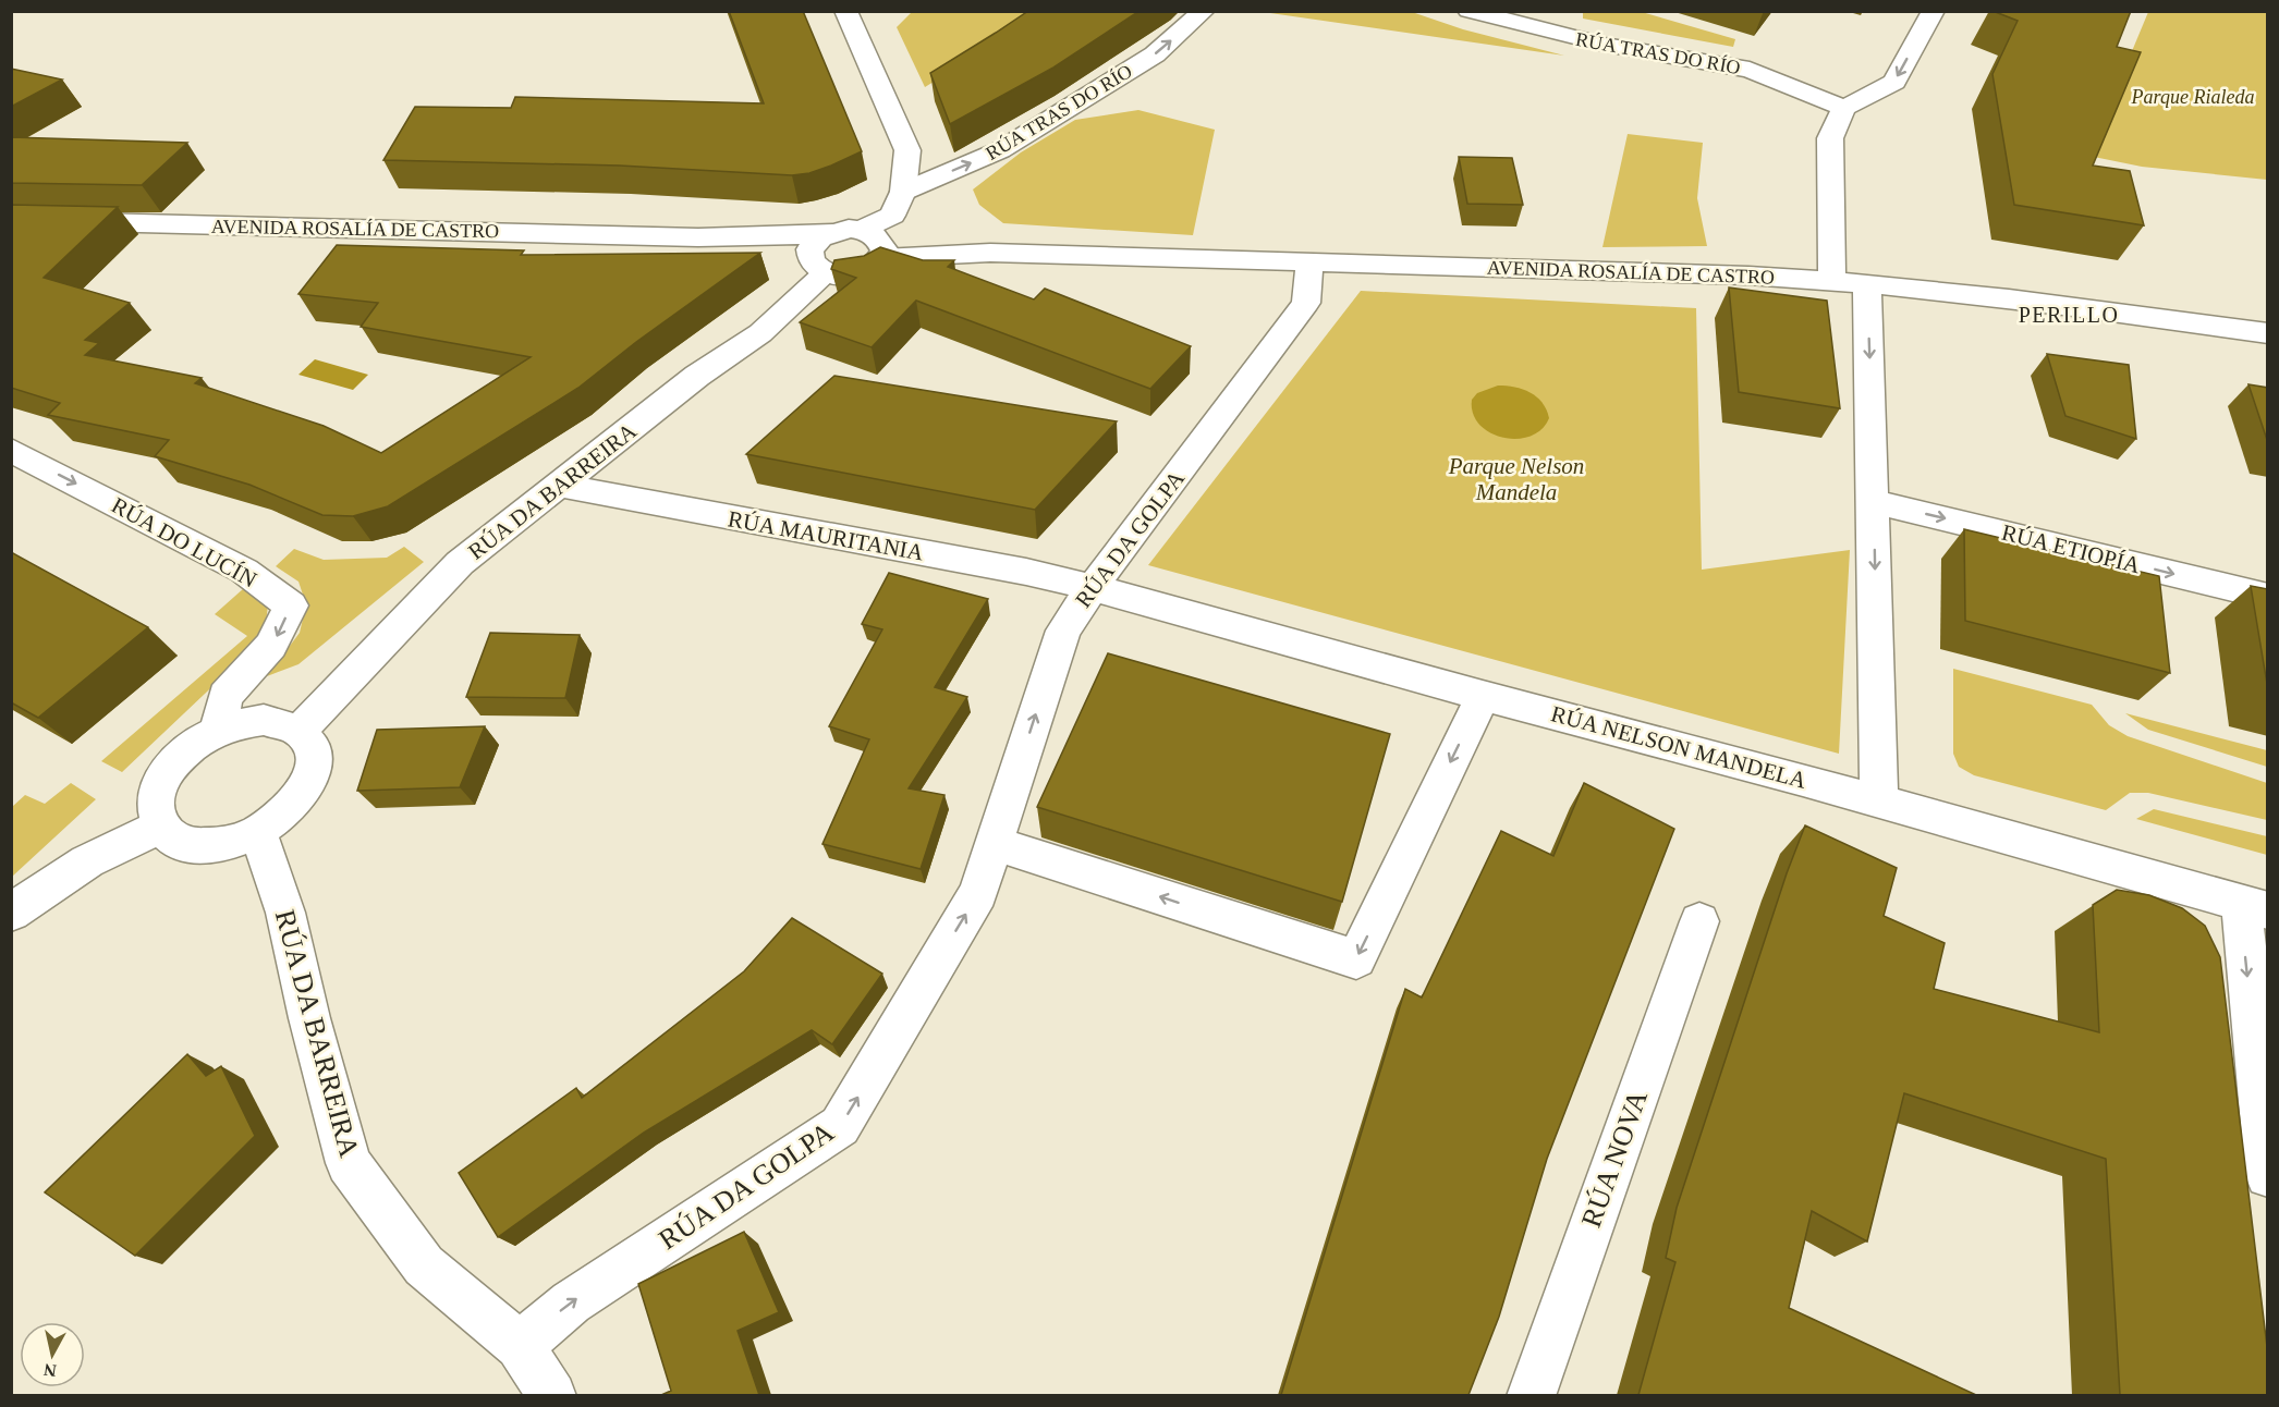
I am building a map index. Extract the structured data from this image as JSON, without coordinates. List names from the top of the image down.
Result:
{
  "streets": {
    "street": [
      "RÚA TRAS DO RÍO",
      "AVENIDA ROSALÍA DE CASTRO",
      "RÚA DA BARREIRA",
      "RÚA MAURITANIA",
      "RÚA DA GOLPA",
      "RÚA DO LUCÍN",
      "RÚA ETIOPÍA",
      "RÚA NELSON MANDELA",
      "RÚA NOVA"
    ]
  },
  "crossings": [
    ["AVENIDA ROSALÍA DE CASTRO", "RÚA DA BARREIRA"],
    ["AVENIDA ROSALÍA DE CASTRO", "RÚA DA GOLPA"],
    ["RÚA DA BARREIRA", "RÚA MAURITANIA"],
    ["RÚA DA BARREIRA", "RÚA DA GOLPA"],
    ["RÚA DA BARREIRA", "RÚA DO LUCÍN"],
    ["RÚA MAURITANIA", "RÚA DA GOLPA"],
    ["RÚA MAURITANIA", "RÚA NELSON MANDELA"],
    ["RÚA DA GOLPA", "RÚA NELSON MANDELA"]
  ],
  "one_way": ["RÚA TRAS DO RÍO", "RÚA DA GOLPA", "RÚA ETIOPÍA"],
  "districts": ["PERILLO"],
  "parks": ["Parque Rialeda", "Parque Nelson Mandela"],
  "north": "bottom"
}
